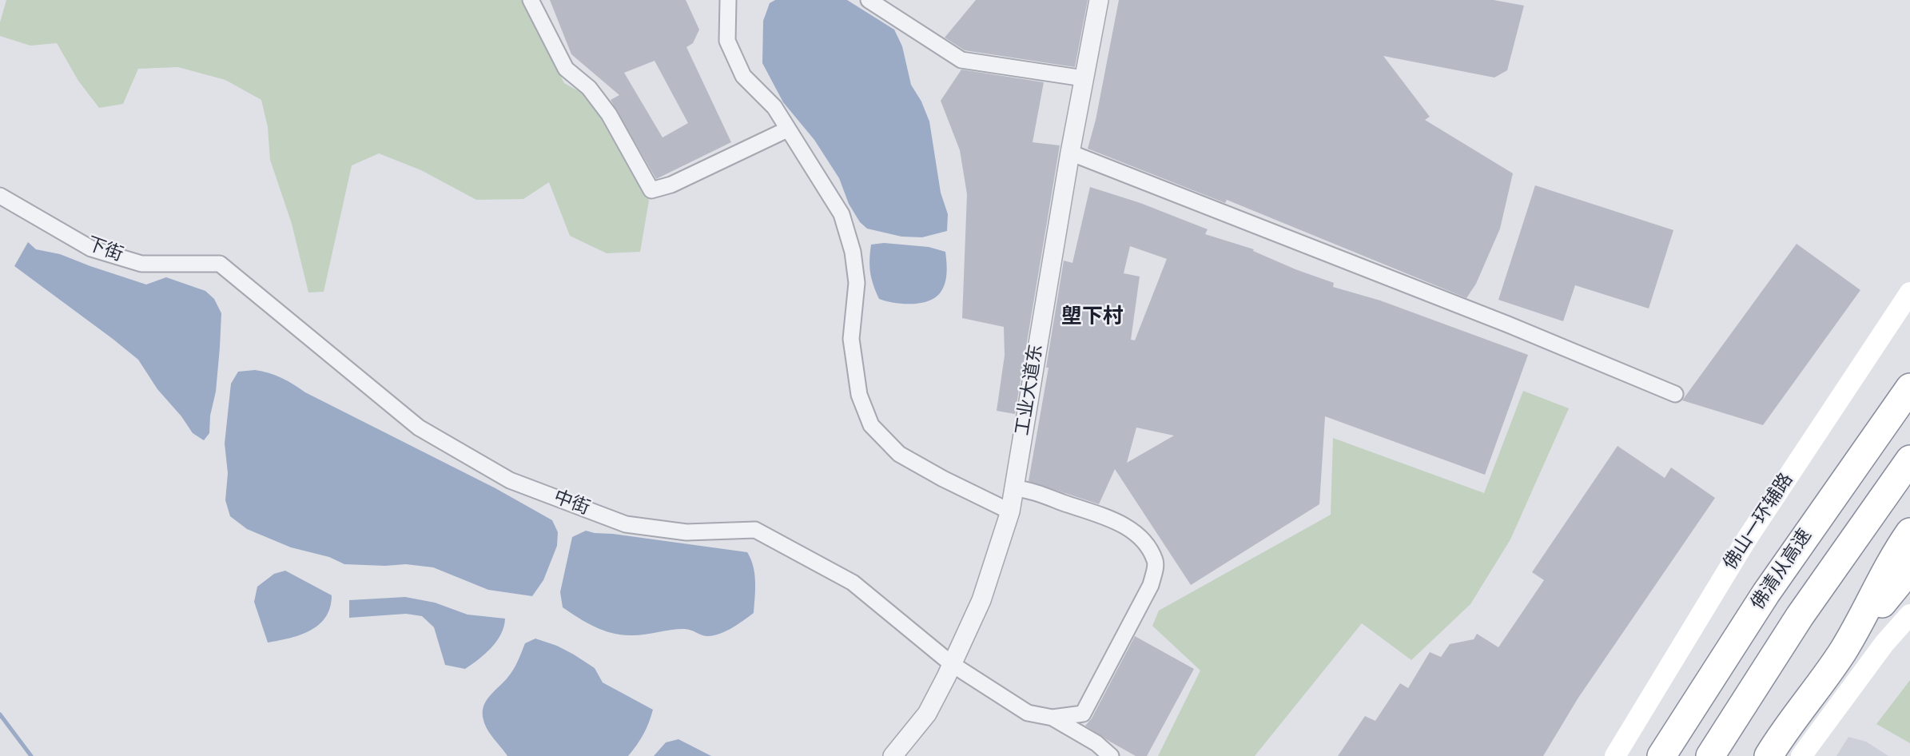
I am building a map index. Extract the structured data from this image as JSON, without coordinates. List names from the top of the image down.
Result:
{
  "streets": {
    "highway": ["佛清从高速"],
    "main road": ["佛山一环辅路"],
    "street": ["下街", "工业大道东", "中街"]
  },
  "crossings": [
    ["下街", "中街"],
    ["工业大道东", "中街"]
  ],
  "districts": ["塱下村"]
}
